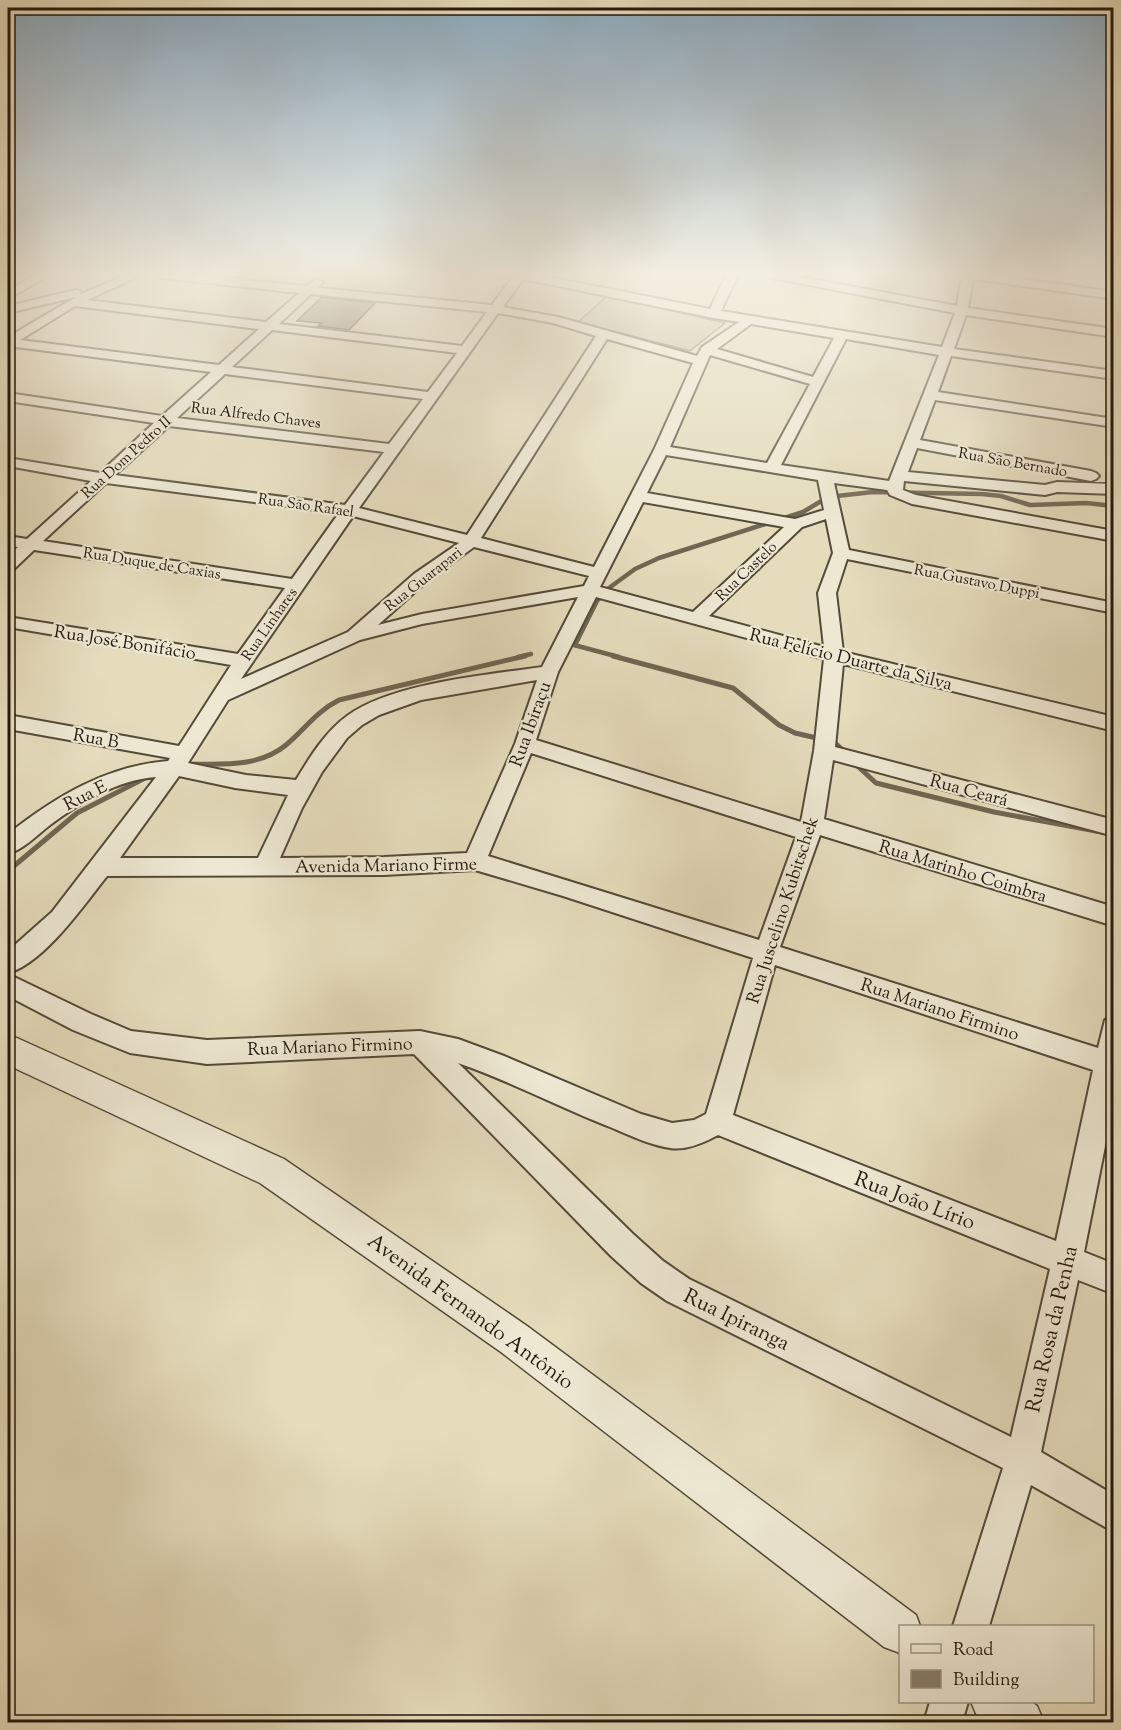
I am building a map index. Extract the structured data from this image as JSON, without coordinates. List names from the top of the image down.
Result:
{
  "streets": {
    "street": [
      "Rua Alfredo Chaves",
      "Rua Dom Pedro II",
      "Rua São Bernado",
      "Rua São Rafael",
      "Rua Duque de Caxias",
      "Rua Castelo",
      "Rua Guarapari",
      "Rua Gustavo Duppi",
      "Rua Linhares",
      "Rua José Bonifácio",
      "Rua Felício Duarte da Silva",
      "Rua Ibiraçu",
      "Rua B",
      "Rua Ceará",
      "Rua E",
      "Avenida Mariano Firme",
      "Rua Marinho Coimbra",
      "Rua Juscelino Kubitschek",
      "Rua Mariano Firmino",
      "Rua João Lírio",
      "Avenida Fernando Antônio",
      "Rua Ipiranga",
      "Rua Rosa da Penha"
    ]
  },
  "crossings": [
    ["Rua Alfredo Chaves", "Rua Dom Pedro II"],
    ["Rua Alfredo Chaves", "Rua Linhares"],
    ["Rua Dom Pedro II", "Rua São Rafael"],
    ["Rua Dom Pedro II", "Rua Duque de Caxias"],
    ["Rua São Rafael", "Rua Guarapari"],
    ["Rua São Rafael", "Rua Linhares"],
    ["Rua São Rafael", "Rua Felício Duarte da Silva"],
    ["Rua São Rafael", "Rua Ibiraçu"],
    ["Rua Duque de Caxias", "Rua Linhares"],
    ["Rua Castelo", "Rua Felício Duarte da Silva"],
    ["Rua Guarapari", "Rua Linhares"],
    ["Rua Gustavo Duppi", "Rua Juscelino Kubitschek"],
    ["Rua Linhares", "Rua José Bonifácio"],
    ["Rua Linhares", "Rua B"],
    ["Rua Linhares", "Rua E"],
    ["Rua Linhares", "Avenida Mariano Firme"],
    ["Rua Felício Duarte da Silva", "Rua Ibiraçu"],
    ["Rua Felício Duarte da Silva", "Rua Juscelino Kubitschek"],
    ["Rua Ibiraçu", "Avenida Mariano Firme"],
    ["Rua Ibiraçu", "Rua Marinho Coimbra"],
    ["Rua B", "Rua E"],
    ["Rua Ceará", "Rua Juscelino Kubitschek"],
    ["Avenida Mariano Firme", "Rua Juscelino Kubitschek"],
    ["Avenida Mariano Firme", "Rua Mariano Firmino"],
    ["Rua Marinho Coimbra", "Rua Juscelino Kubitschek"],
    ["Rua Juscelino Kubitschek", "Rua Mariano Firmino"],
    ["Rua Juscelino Kubitschek", "Rua João Lírio"],
    ["Rua Mariano Firmino", "Rua João Lírio"],
    ["Rua Mariano Firmino", "Rua Ipiranga"],
    ["Rua Mariano Firmino", "Rua Rosa da Penha"],
    ["Rua João Lírio", "Rua Rosa da Penha"],
    ["Rua Ipiranga", "Rua Rosa da Penha"]
  ],
  "legend": ["Road", "Building"]
}
